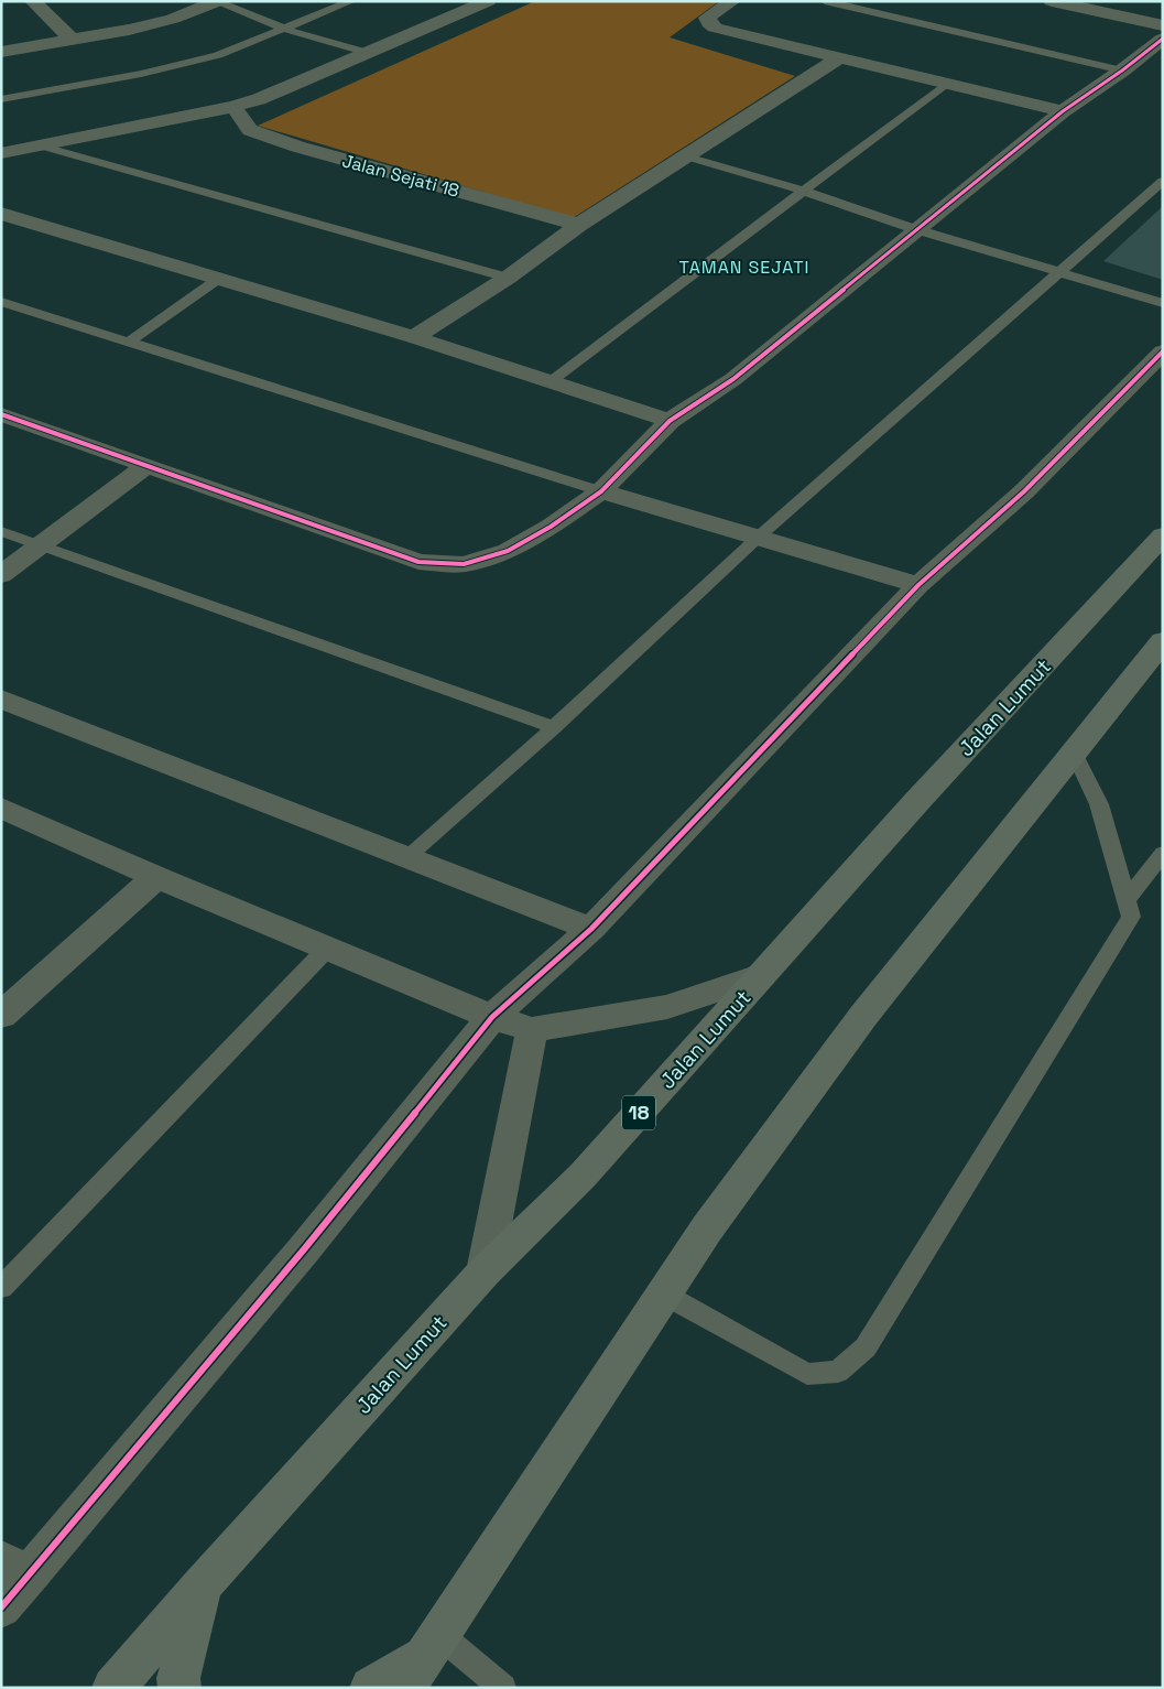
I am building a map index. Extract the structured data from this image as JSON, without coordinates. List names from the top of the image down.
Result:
{
  "streets": {
    "main road": ["Jalan Lumut", "18"],
    "street": ["Jalan Sejati 18"]
  },
  "districts": ["TAMAN SEJATI"]
}
